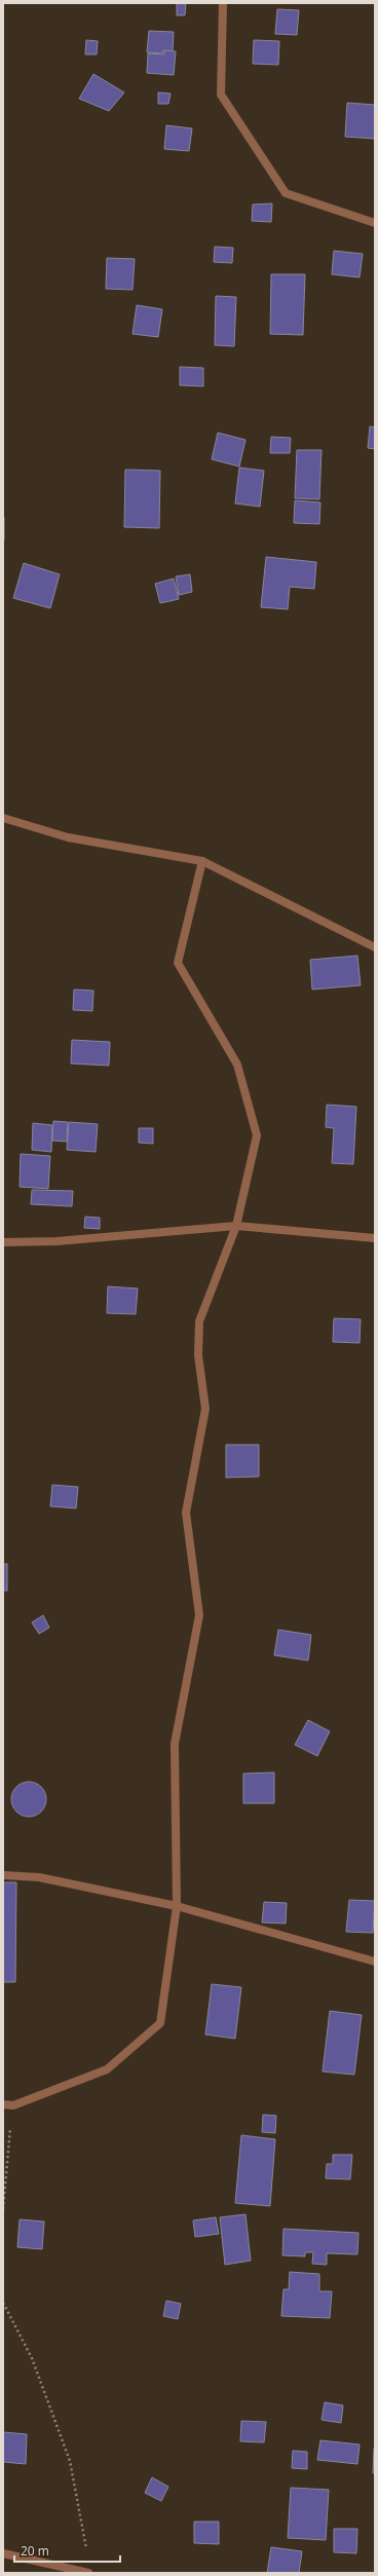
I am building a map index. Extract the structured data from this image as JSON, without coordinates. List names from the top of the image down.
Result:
{
  "scale_bar": "20 m"
}
